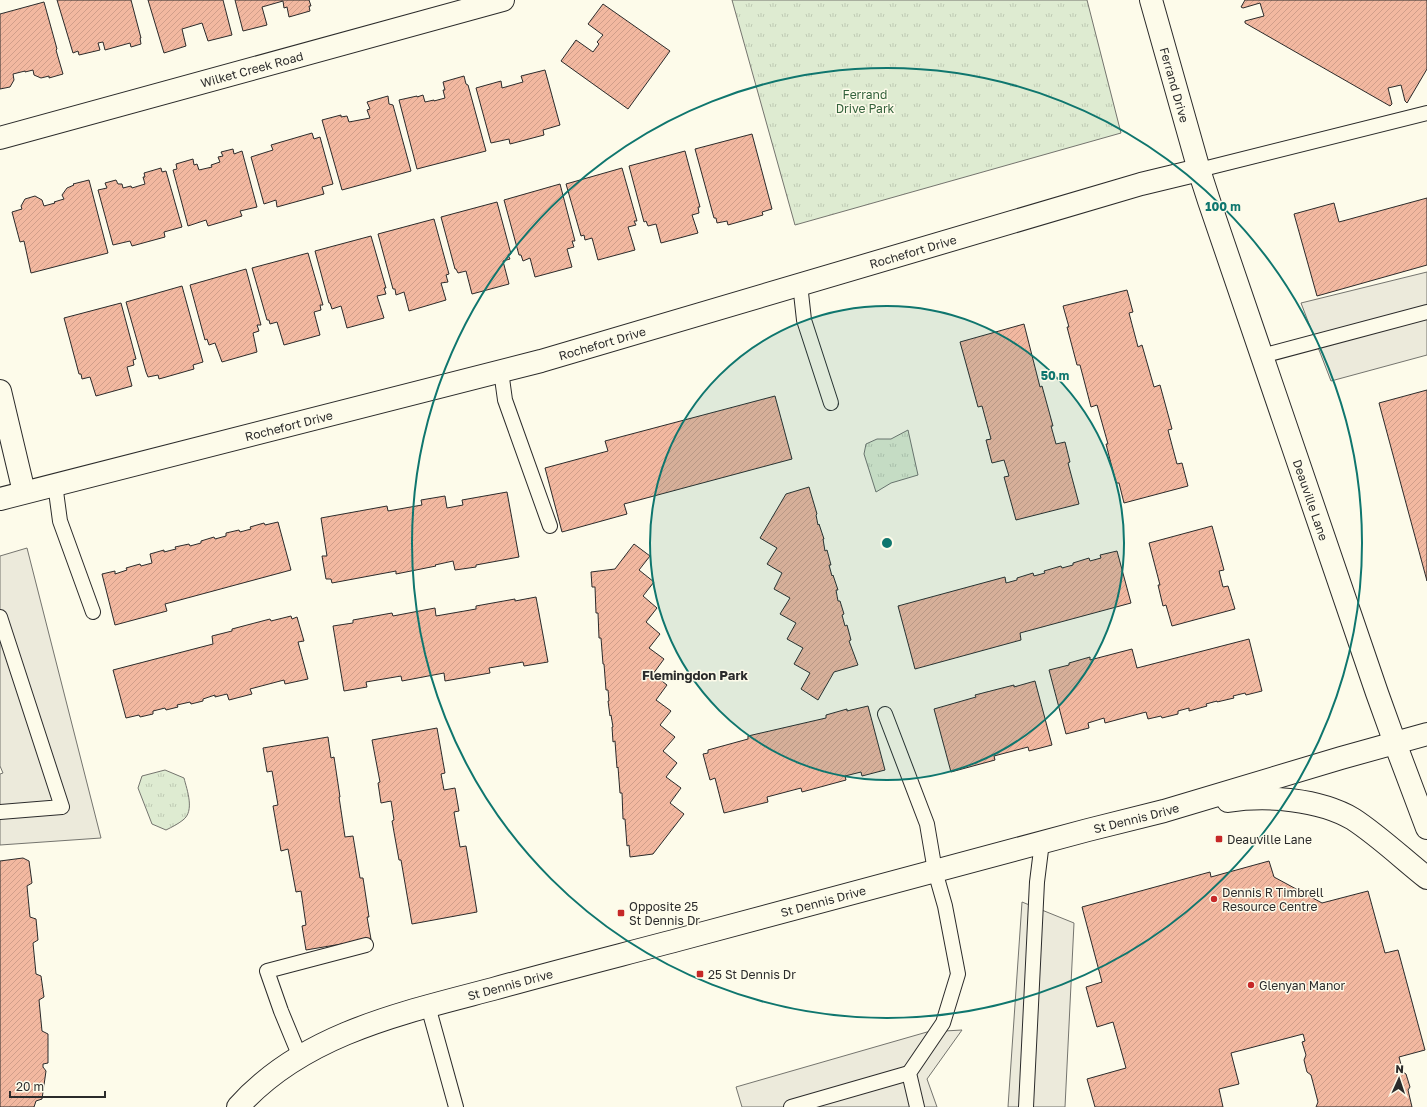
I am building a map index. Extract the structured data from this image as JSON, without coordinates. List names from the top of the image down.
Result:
{
  "streets": {
    "street": [
      "Wilket Creek Road",
      "Ferrand Drive",
      "Rochefort Drive",
      "Deauville Lane",
      "St Dennis Drive"
    ]
  },
  "crossings": [
    ["Ferrand Drive", "Rochefort Drive"],
    ["Ferrand Drive", "Deauville Lane"],
    ["Rochefort Drive", "Deauville Lane"],
    ["Deauville Lane", "St Dennis Drive"]
  ],
  "districts": ["Flemingdon Park"],
  "parks": ["Ferrand Drive Park"],
  "places": {
    "transit": ["Deauville Lane", "Opposite 25 St Dennis Dr", "25 St Dennis Dr"],
    "other": ["Dennis R Timbrell Resource Centre", "Glenyan Manor"]
  },
  "scale_bar": "20 m",
  "north": "top",
  "rings": ["100 m", "50 m"]
}
